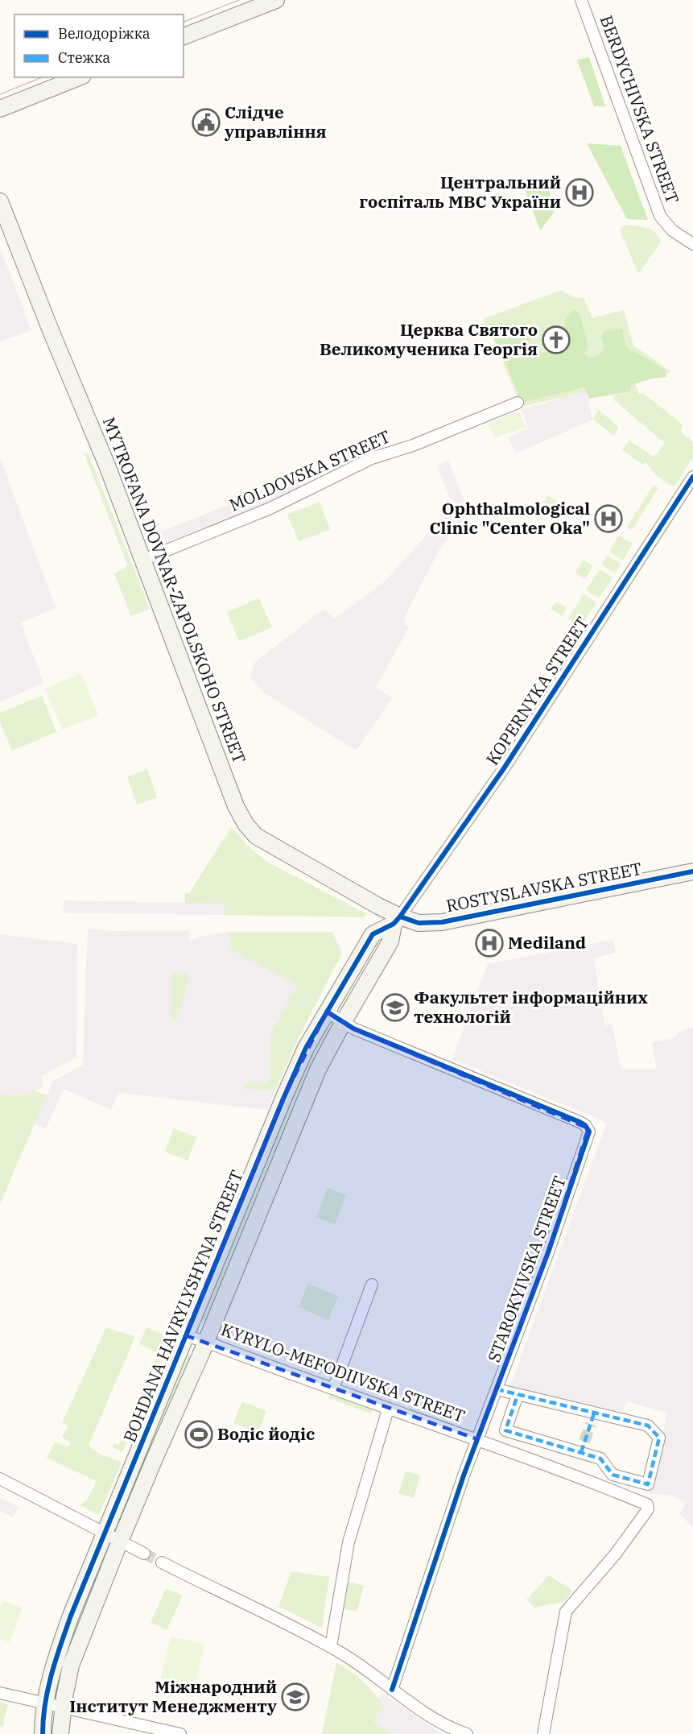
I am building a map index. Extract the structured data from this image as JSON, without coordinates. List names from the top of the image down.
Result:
{
  "streets": {
    "street": [
      "BERDYCHIVSKA STREET",
      "MOLDOVSKA STREET",
      "MYTROFANA DOVNAR-ZAPOLSKOHO STREET",
      "KOPERNYKA STREET",
      "ROSTYSLAVSKA STREET",
      "STAROKYIVSKA STREET",
      "BOHDANA HAVRYLYSHYNA STREET",
      "KYRYLO-MEFODIIVSKA STREET"
    ]
  },
  "crossings": [
    ["MOLDOVSKA STREET", "MYTROFANA DOVNAR-ZAPOLSKOHO STREET"],
    ["MYTROFANA DOVNAR-ZAPOLSKOHO STREET", "KOPERNYKA STREET"],
    ["MYTROFANA DOVNAR-ZAPOLSKOHO STREET", "ROSTYSLAVSKA STREET"],
    ["MYTROFANA DOVNAR-ZAPOLSKOHO STREET", "BOHDANA HAVRYLYSHYNA STREET"],
    ["KOPERNYKA STREET", "ROSTYSLAVSKA STREET"],
    ["KOPERNYKA STREET", "BOHDANA HAVRYLYSHYNA STREET"],
    ["ROSTYSLAVSKA STREET", "BOHDANA HAVRYLYSHYNA STREET"],
    ["STAROKYIVSKA STREET", "BOHDANA HAVRYLYSHYNA STREET"],
    ["STAROKYIVSKA STREET", "KYRYLO-MEFODIIVSKA STREET"],
    ["BOHDANA HAVRYLYSHYNA STREET", "KYRYLO-MEFODIIVSKA STREET"]
  ],
  "places": {
    "public building": ["Слідче управління"],
    "hospital": ["Центральний госпіталь МВС України", "Ophthalmological Clinic \"Center Oka\"", "Mediland"],
    "church": ["Церква Святого Великомученика Георгія"],
    "school or university": ["Факультет інформаційних технологій", "Міжнародний Інститут Менеджменту"],
    "sports": ["Водіс йодіс"]
  },
  "legend": ["Велодоріжка", "Стежка"]
}
